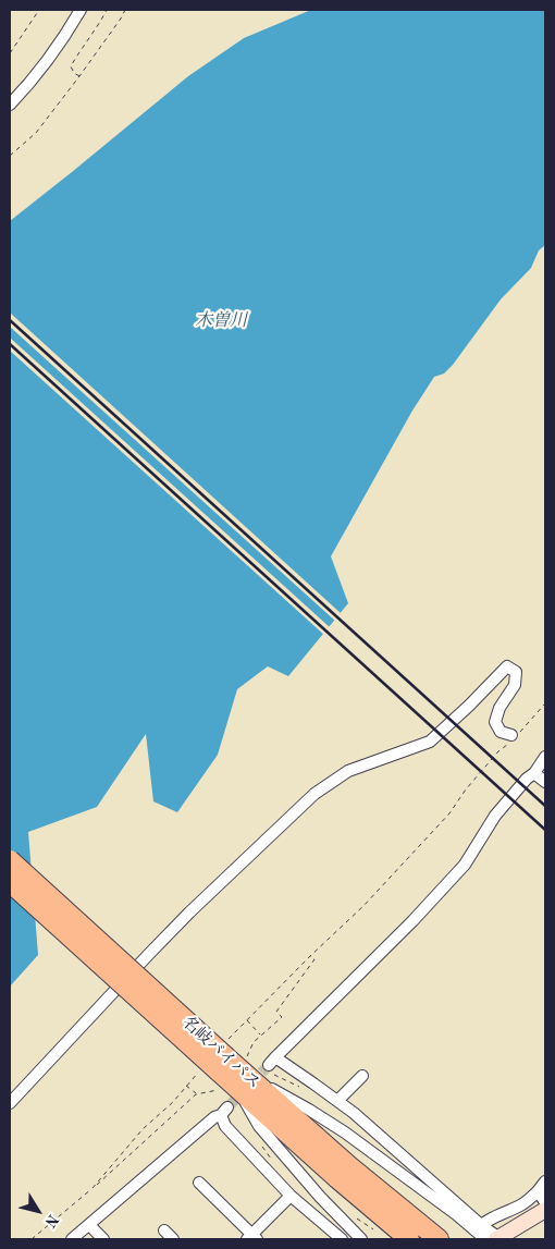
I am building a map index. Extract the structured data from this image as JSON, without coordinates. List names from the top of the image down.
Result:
{
  "streets": {
    "highway": ["名岐バイパス"]
  },
  "water": ["木曽川"],
  "north": "bottom right"
}
